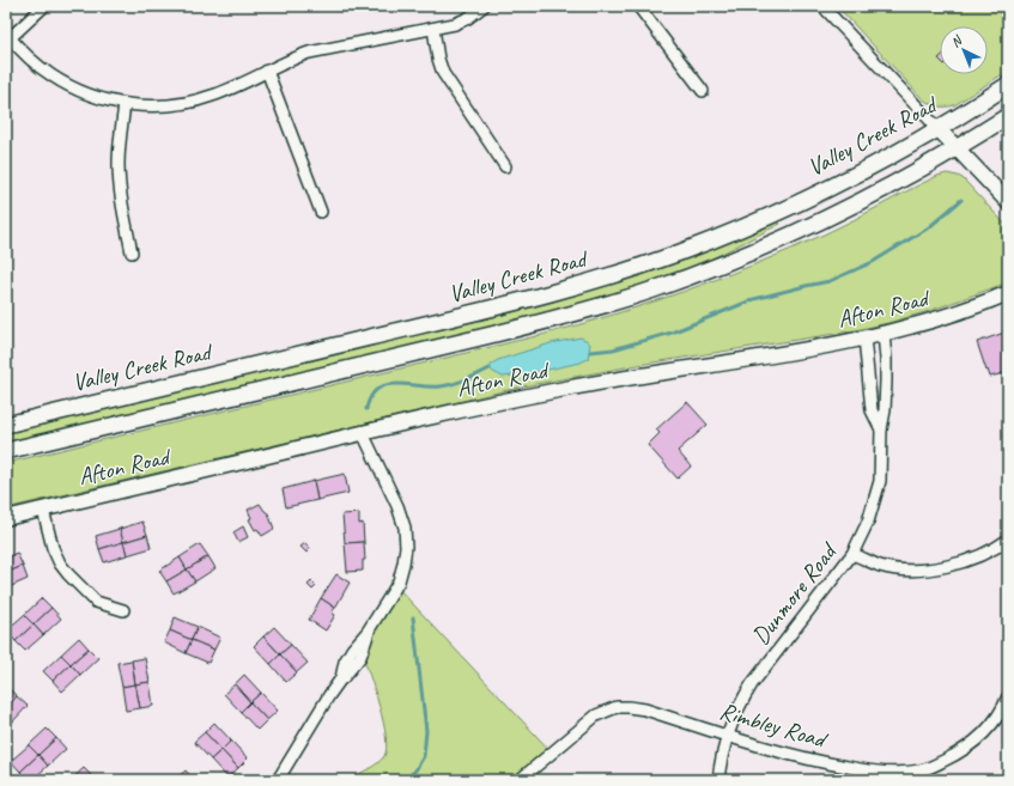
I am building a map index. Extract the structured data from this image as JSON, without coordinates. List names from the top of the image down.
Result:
{
  "streets": {
    "main road": ["Valley Creek Road"],
    "street": ["Afton Road", "Dunmore Road", "Rimbley Road"]
  },
  "crossings": [
    ["Afton Road", "Dunmore Road"],
    ["Dunmore Road", "Rimbley Road"]
  ],
  "north": "top left"
}
